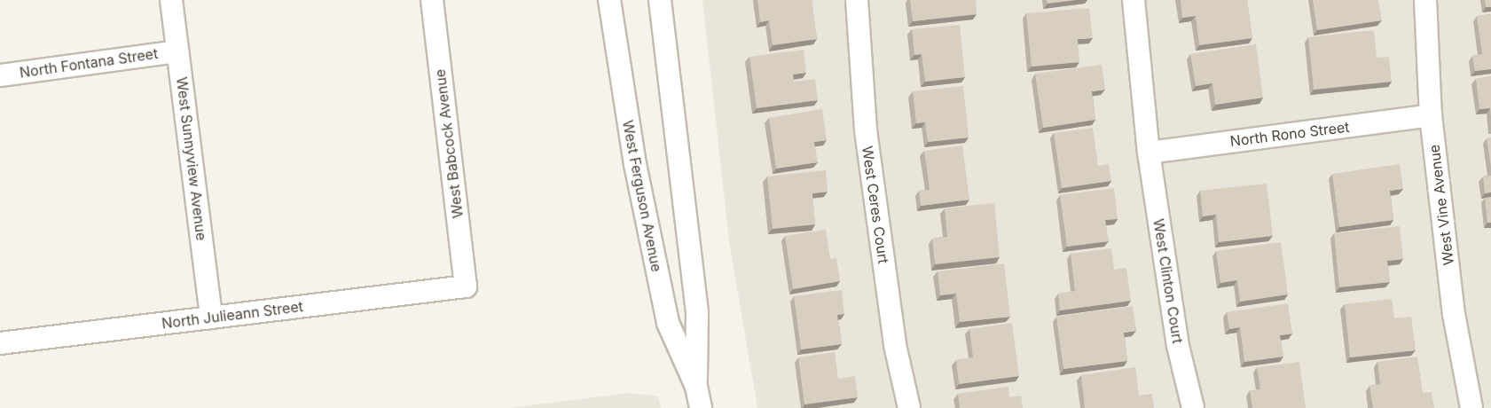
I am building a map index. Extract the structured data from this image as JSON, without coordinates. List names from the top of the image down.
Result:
{
  "streets": {
    "street": [
      "North Fontana Street",
      "North Rono Street",
      "West Babcock Avenue",
      "West Sunnyview Avenue",
      "West Ferguson Avenue",
      "West Ceres Court",
      "West Vine Avenue",
      "West Clinton Court",
      "North Julieann Street"
    ]
  },
  "crossings": [
    ["North Fontana Street", "West Sunnyview Avenue"],
    ["North Rono Street", "West Vine Avenue"],
    ["North Rono Street", "West Clinton Court"],
    ["West Babcock Avenue", "North Julieann Street"],
    ["West Sunnyview Avenue", "North Julieann Street"]
  ]
}
